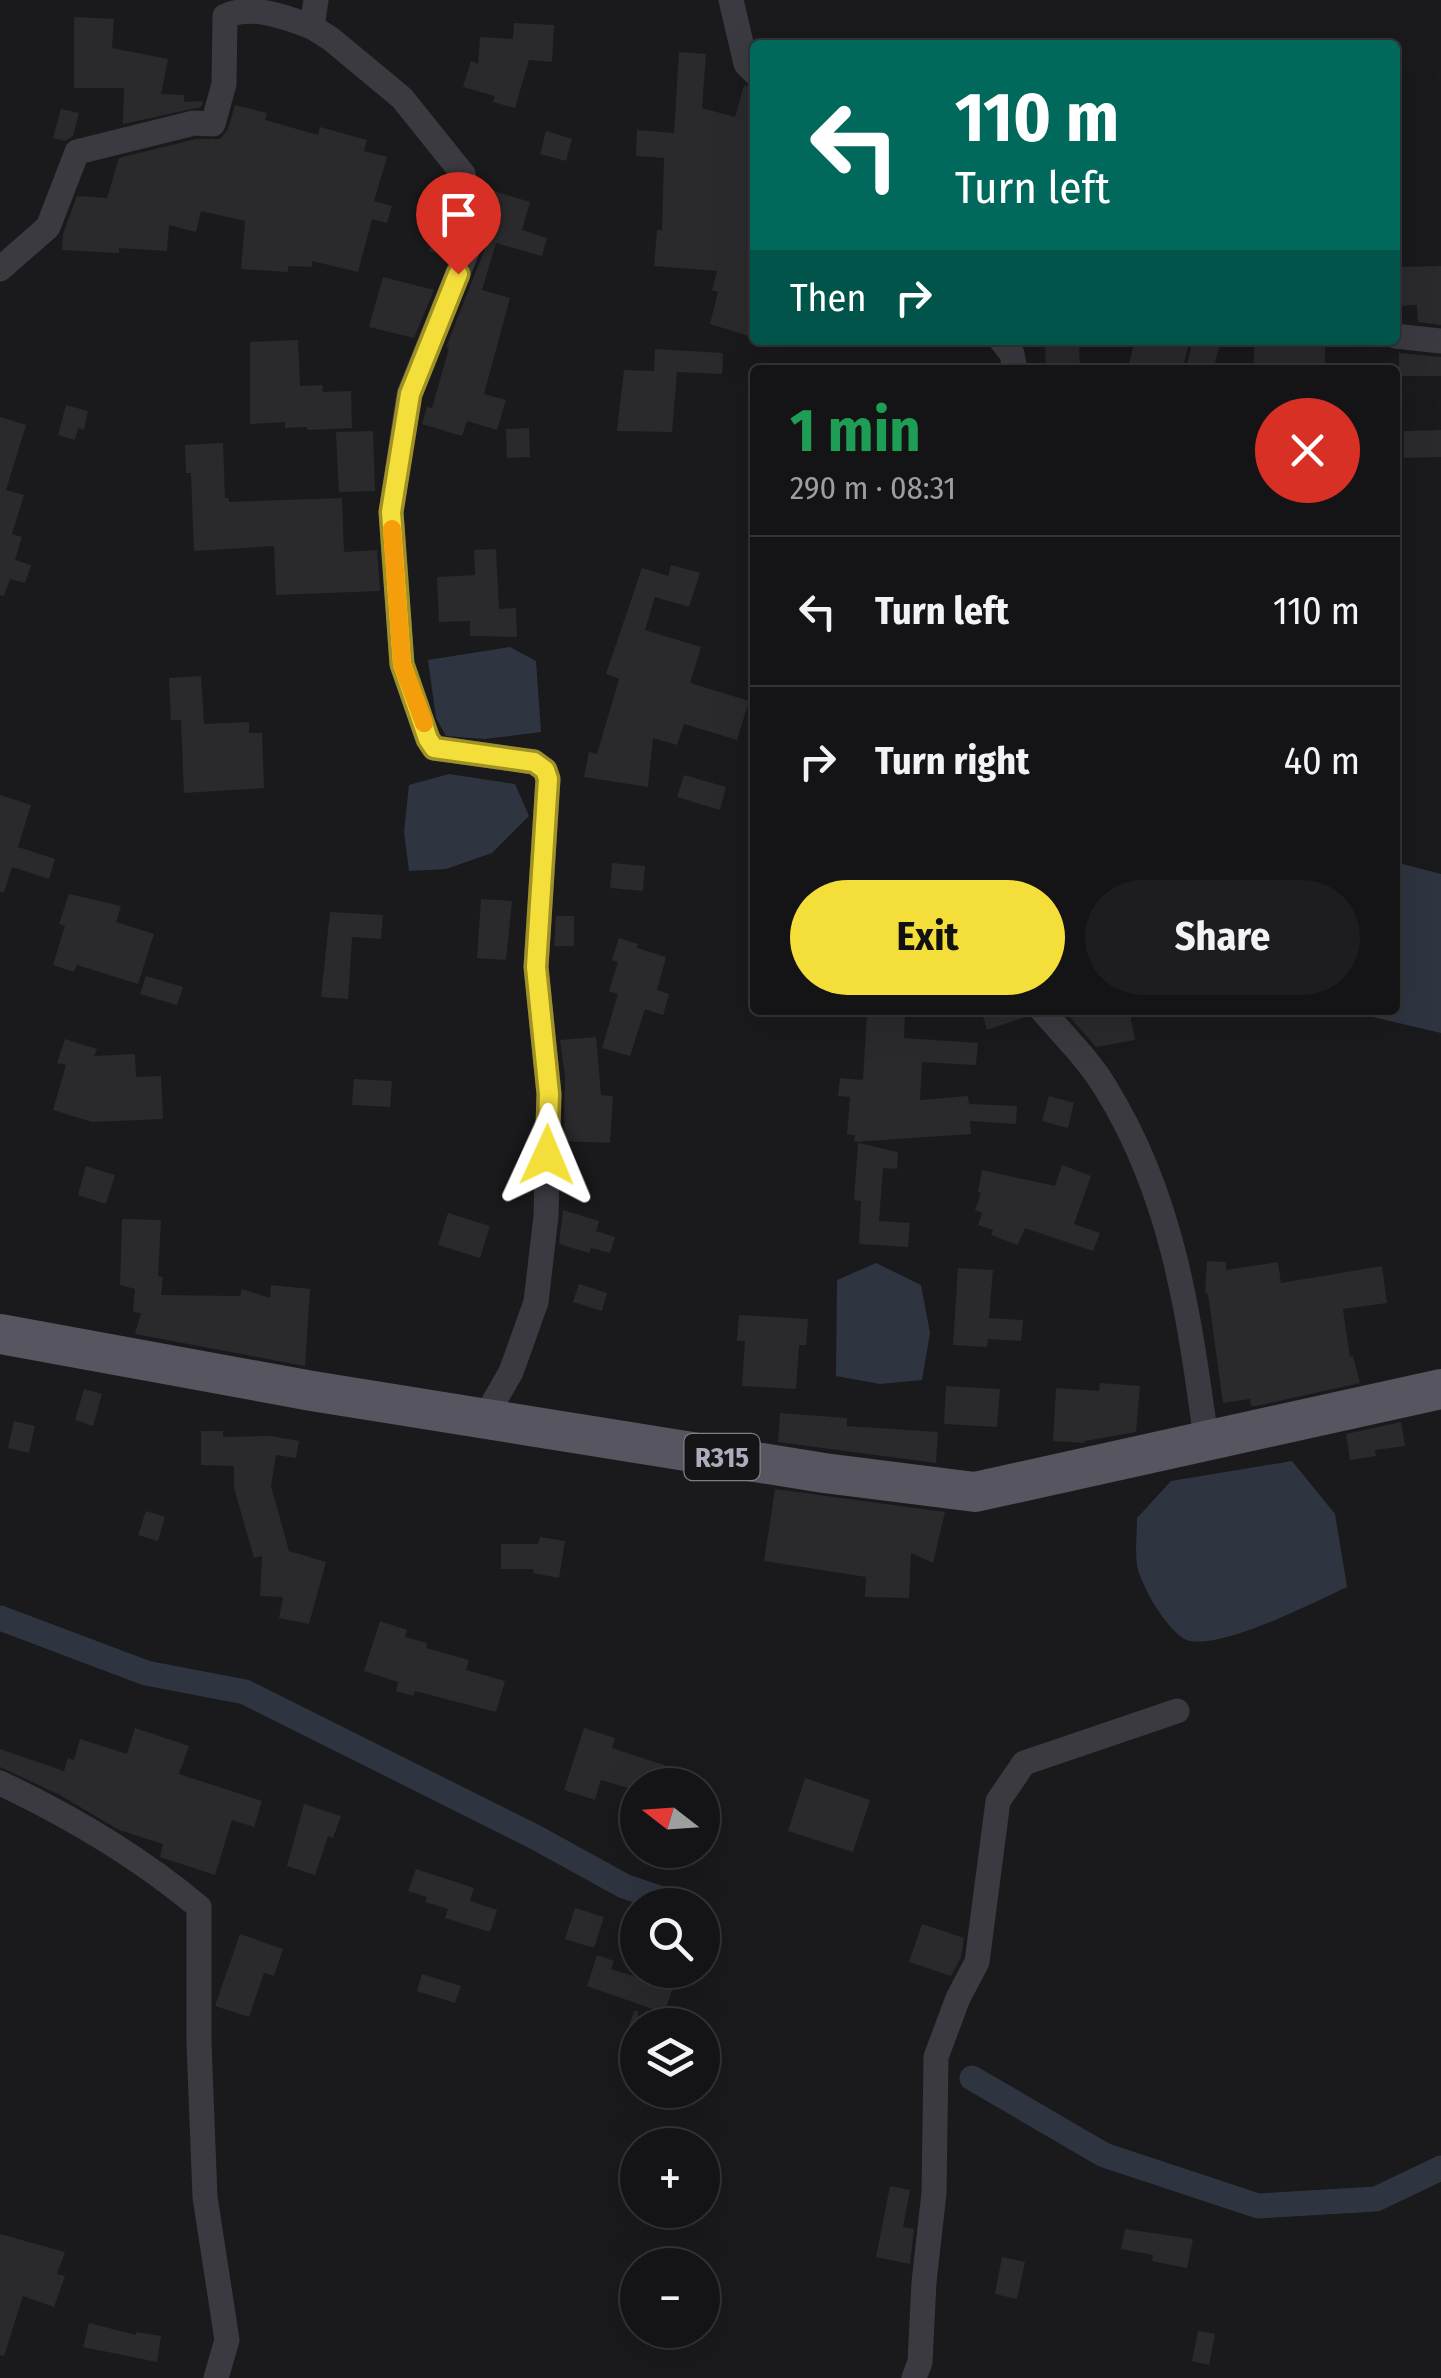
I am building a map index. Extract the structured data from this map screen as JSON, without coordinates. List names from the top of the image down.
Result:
{
  "streets": {
    "main road": ["R315"]
  },
  "north": "left",
  "page": {
    "turn": ["110 m", "Turn left"],
    "then": "Then",
    "heading": ["1 min", "290 m · 08:31"],
    "list": [
      {
        "name": "Turn left",
        "value": "110 m"
      },
      {
        "name": "Turn right",
        "value": "40 m"
      }
    ],
    "buttons": ["Exit", "Share"],
    "map_buttons": ["+", "−"]
  }
}
